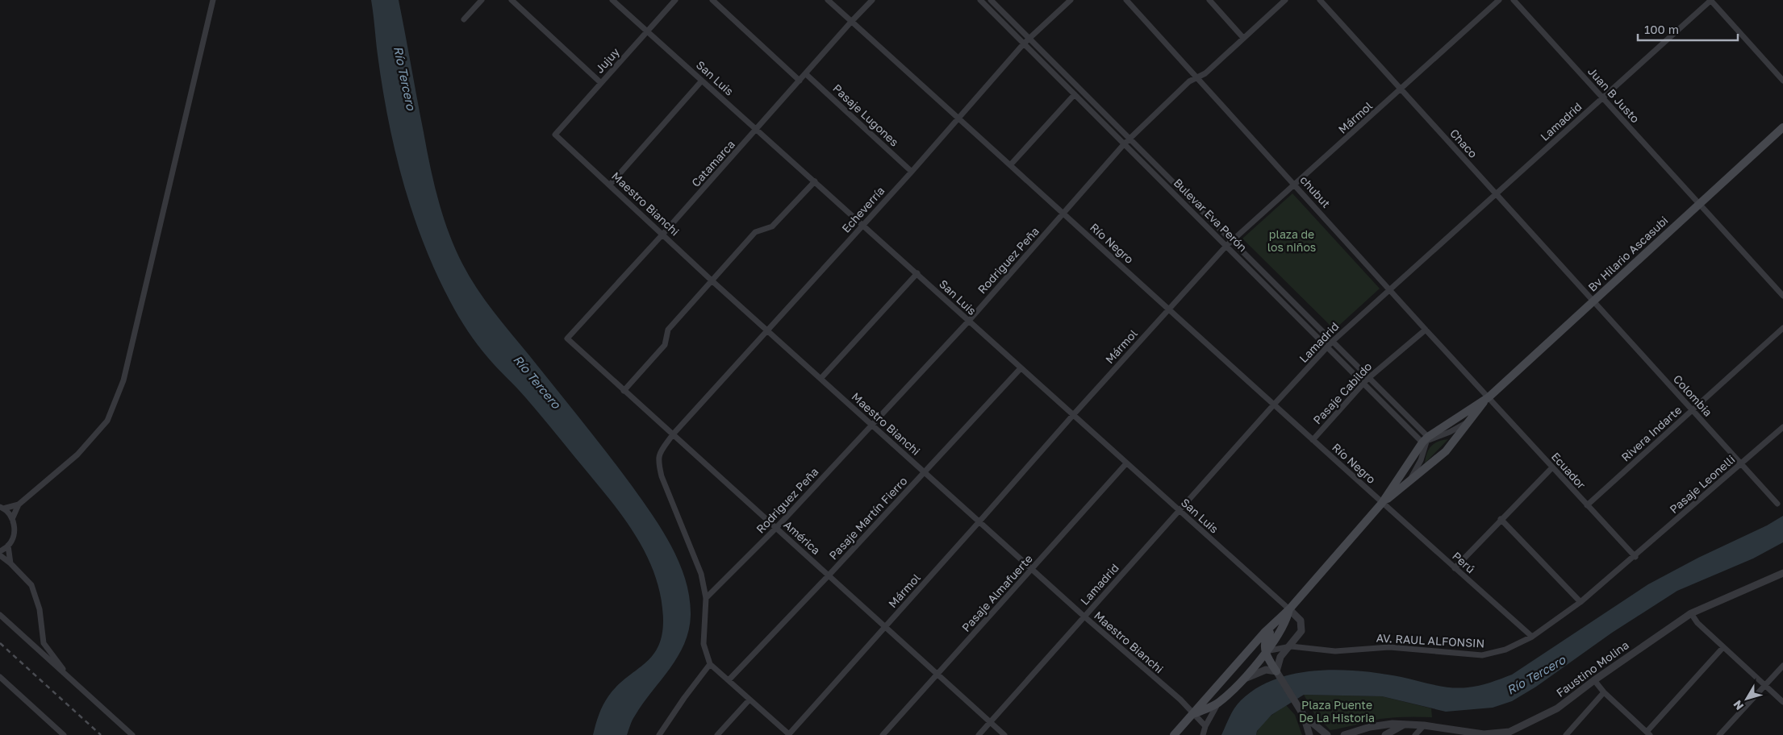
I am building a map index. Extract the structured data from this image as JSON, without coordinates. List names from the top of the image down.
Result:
{
  "streets": {
    "main road": ["Bv Hilario Ascasubi"],
    "street": [
      "Jujuy",
      "San Luis",
      "Juan B Justo",
      "Pasaje Lugones",
      "Mármol",
      "Lamadrid",
      "Chaco",
      "Catamarca",
      "chubut",
      "Maestro Bianchi",
      "Echeverría",
      "Bulevar Eva Perón",
      "Río Negro",
      "Rodriguez Peña",
      "Pasaje Cabildo",
      "Colombia",
      "Rivera Indarte",
      "Ecuador",
      "Pasaje Leonelli",
      "Pasaje Martín Fierro",
      "América",
      "Perú",
      "Pasaje Almafuerte",
      "AV. RAUL ALFONSIN",
      "Faustino Molina"
    ]
  },
  "crossings": [
    ["Jujuy", "San Luis"],
    ["Jujuy", "Maestro Bianchi"],
    ["San Luis", "Mármol"],
    ["San Luis", "Lamadrid"],
    ["San Luis", "Catamarca"],
    ["San Luis", "Echeverría"],
    ["San Luis", "Rodriguez Peña"],
    ["San Luis", "Pasaje Martín Fierro"],
    ["San Luis", "Pasaje Almafuerte"],
    ["Juan B Justo", "Lamadrid"],
    ["Juan B Justo", "Bv Hilario Ascasubi"],
    ["Pasaje Lugones", "Catamarca"],
    ["Pasaje Lugones", "Echeverría"],
    ["Mármol", "Chaco"],
    ["Mármol", "chubut"],
    ["Mármol", "Maestro Bianchi"],
    ["Mármol", "Bulevar Eva Perón"],
    ["Mármol", "Río Negro"],
    ["Mármol", "América"],
    ["Lamadrid", "Chaco"],
    ["Lamadrid", "chubut"],
    ["Lamadrid", "Maestro Bianchi"],
    ["Lamadrid", "Bulevar Eva Perón"],
    ["Lamadrid", "Río Negro"],
    ["Lamadrid", "América"],
    ["Chaco", "Bv Hilario Ascasubi"],
    ["Chaco", "Colombia"],
    ["Catamarca", "Maestro Bianchi"],
    ["Catamarca", "Río Negro"],
    ["Catamarca", "América"],
    ["chubut", "Bv Hilario Ascasubi"],
    ["chubut", "Rodriguez Peña"],
    ["chubut", "Pasaje Cabildo"],
    ["chubut", "Ecuador"],
    ["Maestro Bianchi", "Echeverría"],
    ["Maestro Bianchi", "Rodriguez Peña"],
    ["Maestro Bianchi", "Pasaje Martín Fierro"],
    ["Maestro Bianchi", "Pasaje Almafuerte"],
    ["Echeverría", "Bulevar Eva Perón"],
    ["Echeverría", "Río Negro"],
    ["Echeverría", "Rodriguez Peña"],
    ["Echeverría", "América"],
    ["Bulevar Eva Perón", "Rodriguez Peña"],
    ["Bulevar Eva Perón", "Pasaje Cabildo"],
    ["Río Negro", "Rodriguez Peña"],
    ["Río Negro", "Pasaje Cabildo"],
    ["Río Negro", "Perú"],
    ["Bv Hilario Ascasubi", "Colombia"],
    ["Bv Hilario Ascasubi", "Ecuador"],
    ["Rodriguez Peña", "América"],
    ["Colombia", "Rivera Indarte"],
    ["Colombia", "Pasaje Leonelli"],
    ["Rivera Indarte", "Ecuador"],
    ["Ecuador", "Pasaje Leonelli"],
    ["Ecuador", "AV. RAUL ALFONSIN"],
    ["Pasaje Leonelli", "AV. RAUL ALFONSIN"],
    ["Pasaje Martín Fierro", "América"],
    ["América", "Pasaje Almafuerte"],
    ["Perú", "AV. RAUL ALFONSIN"]
  ],
  "water": ["Río Tercero"],
  "parks": ["plaza de los niños", "Plaza Puente De La Historia"],
  "scale_bar": "100 m",
  "north": "bottom left"
}
